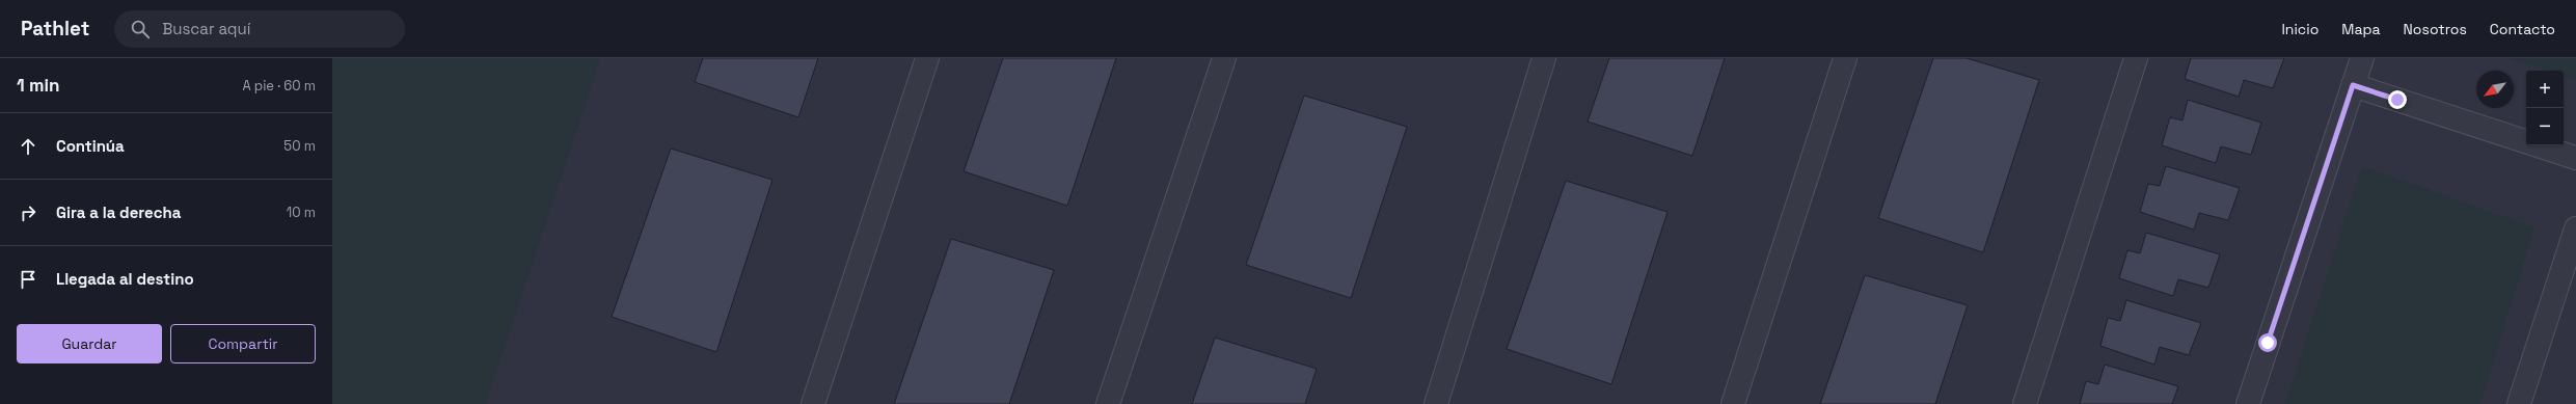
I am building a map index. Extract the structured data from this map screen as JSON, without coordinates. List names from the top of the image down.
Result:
{
  "north": "bottom left",
  "page": {
    "header": "Pathlet",
    "search": "Buscar aquí",
    "nav": [
      "Inicio",
      "Mapa",
      "Nosotros",
      "Contacto"
    ],
    "heading": ["1 min", "A pie · 60 m"],
    "map_buttons": ["+", "−"],
    "list": [
      ["Continúa", "50 m"],
      ["Gira a la derecha", "10 m"],
      "Llegada al destino"
    ],
    "buttons": ["Guardar", "Compartir"]
  }
}
